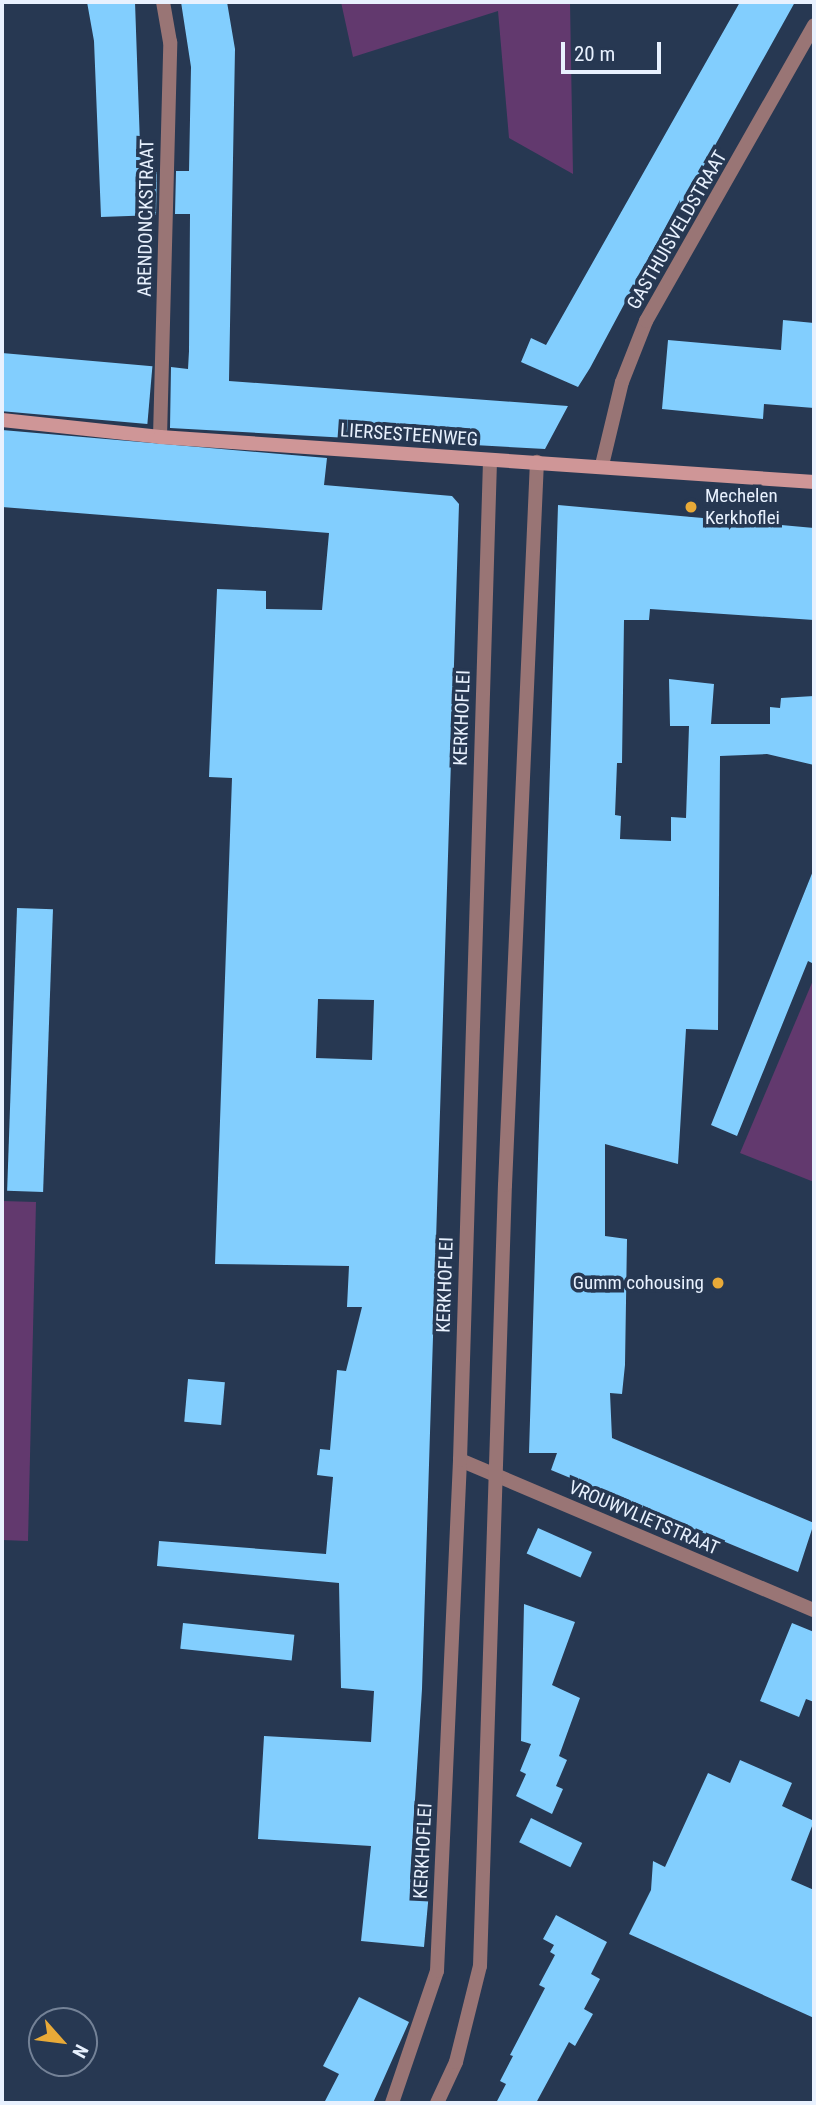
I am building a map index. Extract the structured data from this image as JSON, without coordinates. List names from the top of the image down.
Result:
{
  "streets": {
    "main road": ["LIERSESTEENWEG"],
    "street": [
      "ARENDONCKSTRAAT",
      "GASTHUISVELDSTRAAT",
      "KERKHOFLEI",
      "VROUWVLIETSTRAAT"
    ]
  },
  "crossings": [
    ["ARENDONCKSTRAAT", "LIERSESTEENWEG"],
    ["GASTHUISVELDSTRAAT", "LIERSESTEENWEG"],
    ["LIERSESTEENWEG", "KERKHOFLEI"],
    ["KERKHOFLEI", "VROUWVLIETSTRAAT"]
  ],
  "places": ["Mechelen Kerkhoflei", "Gumm cohousing"],
  "scale_bar": "20 m",
  "north": "bottom right"
}
